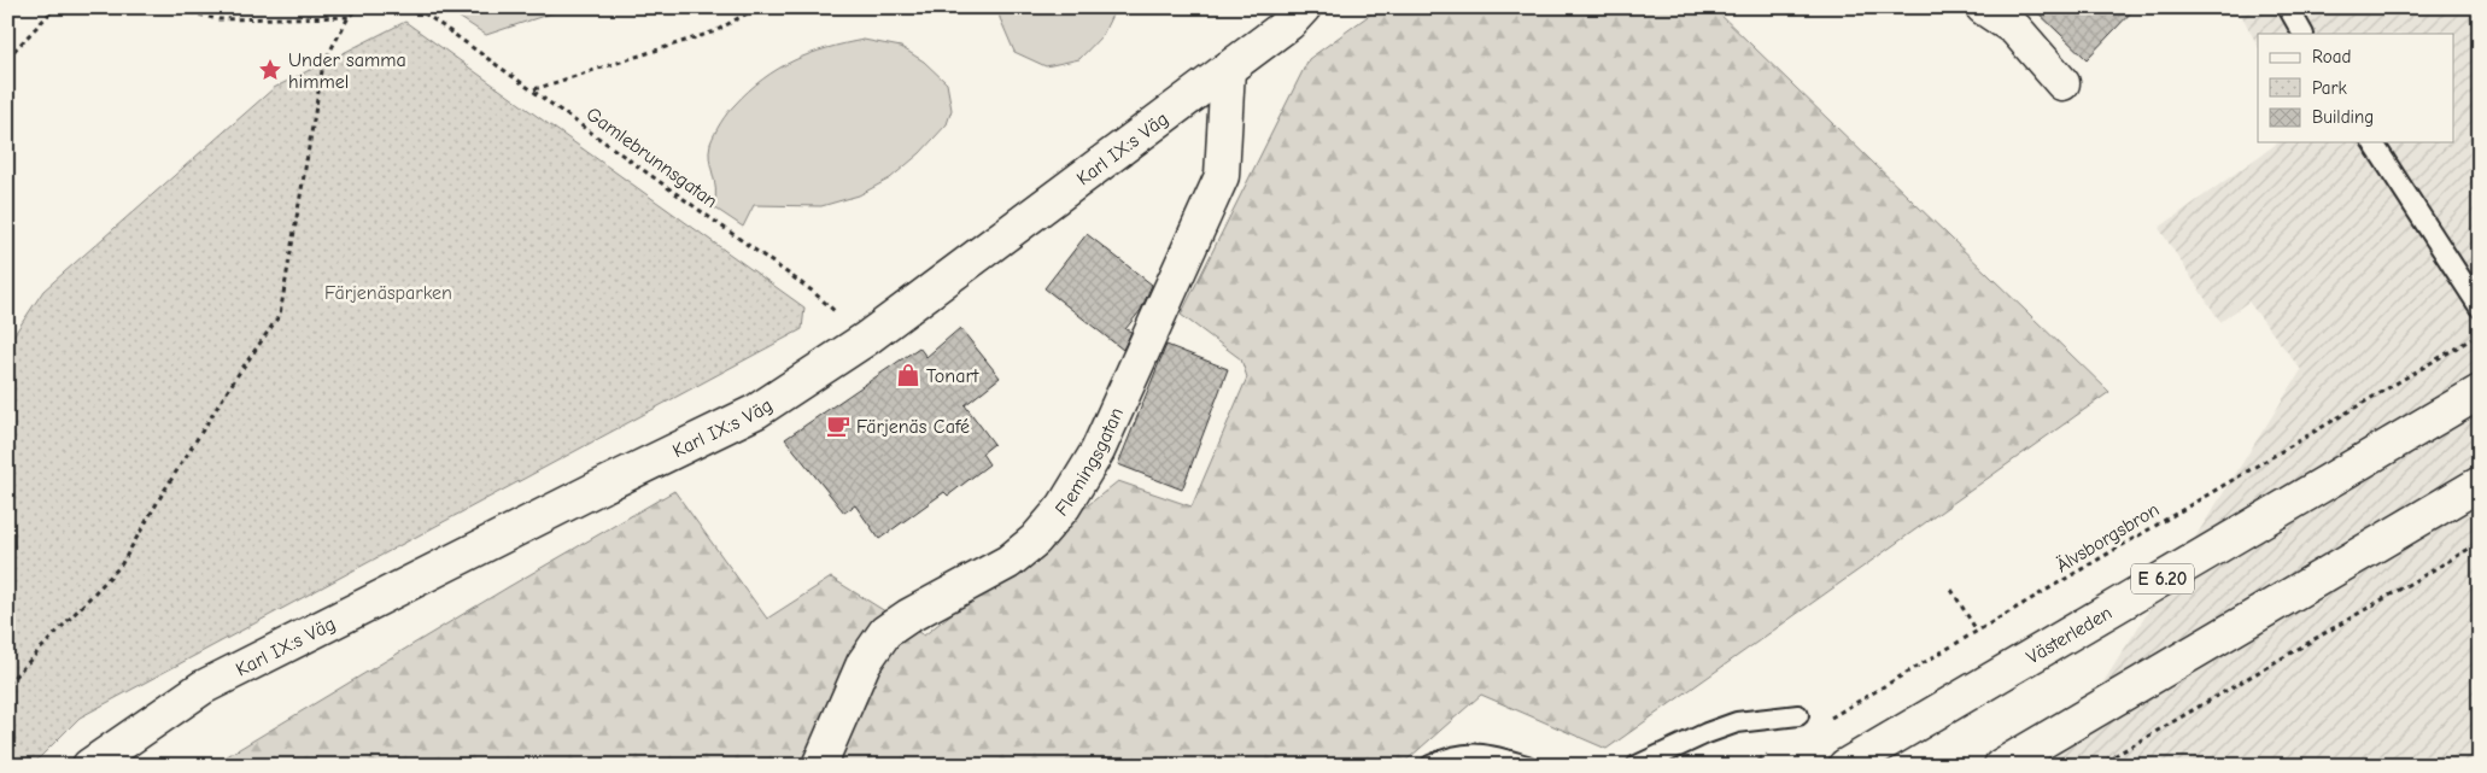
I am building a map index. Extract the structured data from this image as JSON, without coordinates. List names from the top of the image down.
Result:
{
  "streets": {
    "main road": [
      "Karl IX:s Väg",
      "Flemingsgatan",
      "E 6.20",
      "Västerleden"
    ],
    "path": ["Gamlebrunnsgatan", "Älvsborgsbron"]
  },
  "crossings": [
    ["Karl IX:s Väg", "Gamlebrunnsgatan"],
    ["Karl IX:s Väg", "Flemingsgatan"]
  ],
  "parks": ["Färjenäsparken"],
  "places": {
    "place": ["Under samma himmel"],
    "shop": ["Tonart"],
    "cafe": ["Färjenäs Café"]
  },
  "legend": ["Road", "Park", "Building"]
}
